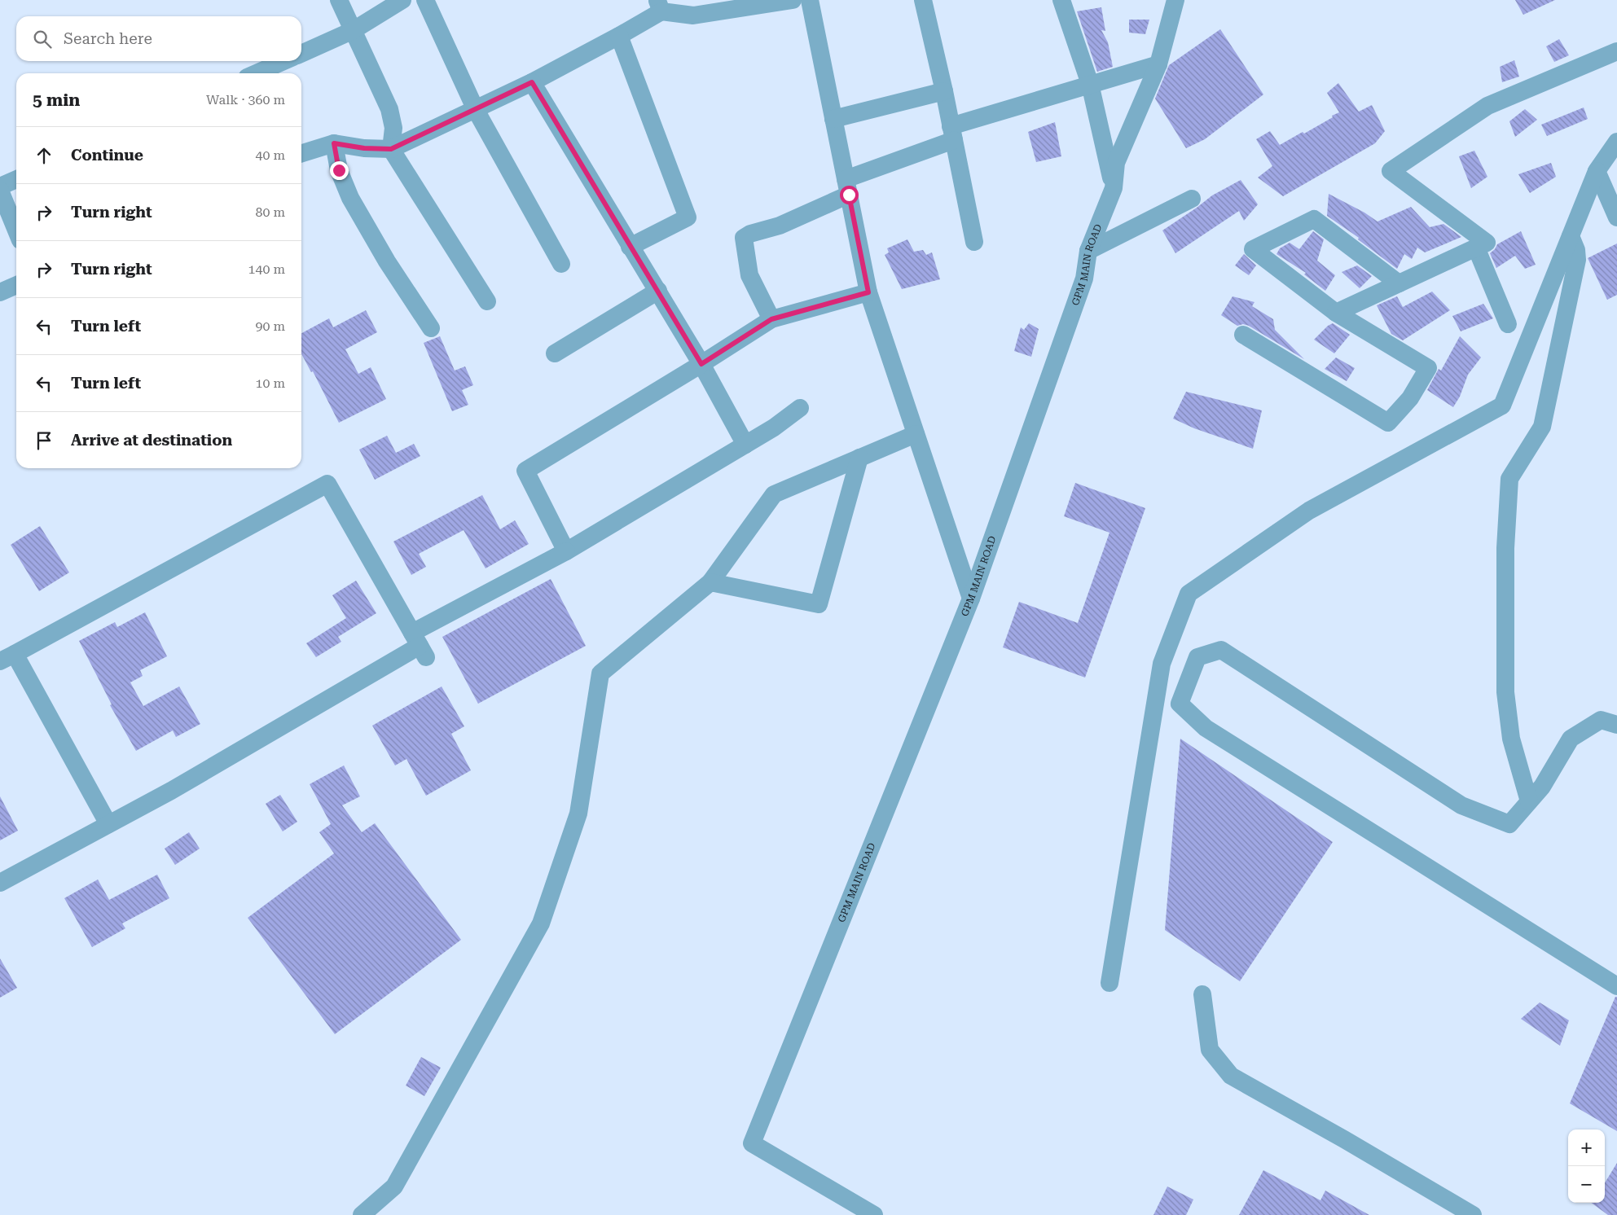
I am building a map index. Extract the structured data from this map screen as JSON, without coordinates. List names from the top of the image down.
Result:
{
  "streets": {
    "street": ["GPM MAIN ROAD"]
  },
  "page": {
    "search": "Search here",
    "heading": ["5 min", "Walk · 360 m"],
    "list": [
      ["Continue", "40 m"],
      ["Turn right", "80 m"],
      ["Turn right", "140 m"],
      ["Turn left", "90 m"],
      ["Turn left", "10 m"],
      "Arrive at destination"
    ],
    "map_buttons": ["+", "−"]
  }
}
